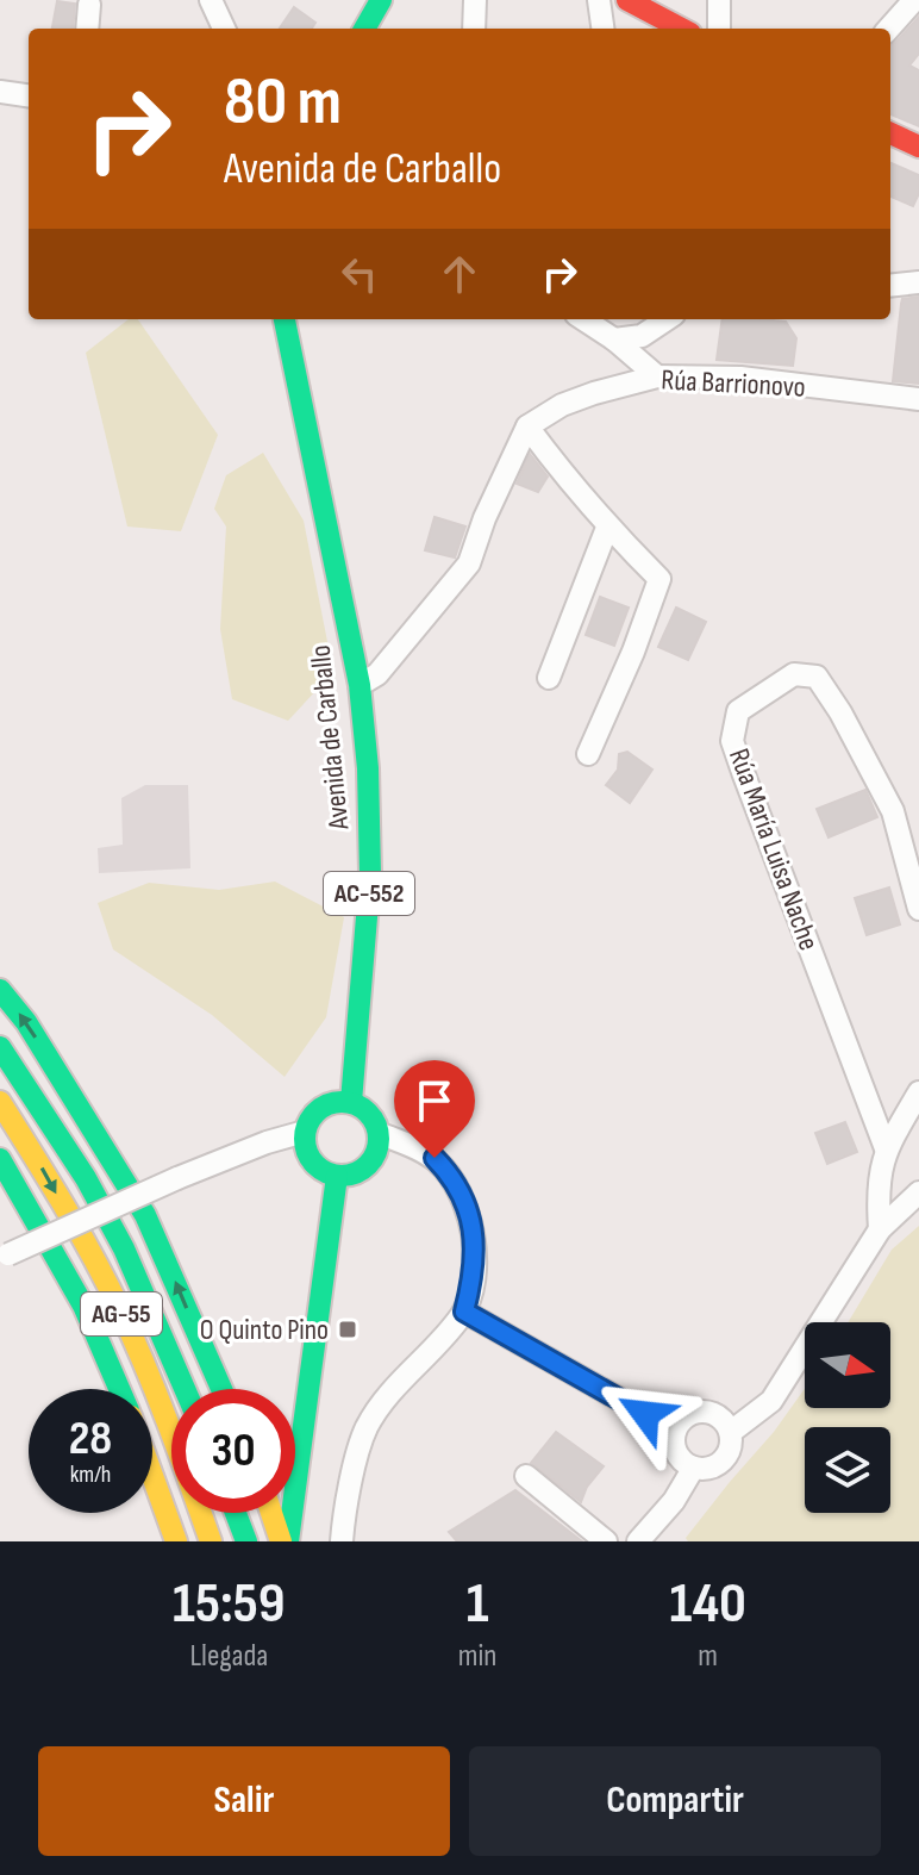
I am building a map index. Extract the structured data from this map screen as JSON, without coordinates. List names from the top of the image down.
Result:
{
  "streets": {
    "main road": ["Avenida de Carballo", "AC-552", "AG-55"],
    "street": ["Rúa Barrionovo", "Rúa María Luisa Nache"]
  },
  "places": {
    "transit": ["O Quinto Pino"]
  },
  "north": "right",
  "page": {
    "turn": ["80 m", "Avenida de Carballo"],
    "speed": "28 km/h",
    "limit": "30",
    "eta": [
      "15:59",
      "Llegada",
      "1",
      "min",
      "140",
      "m"
    ],
    "buttons": ["Salir", "Compartir"]
  }
}
